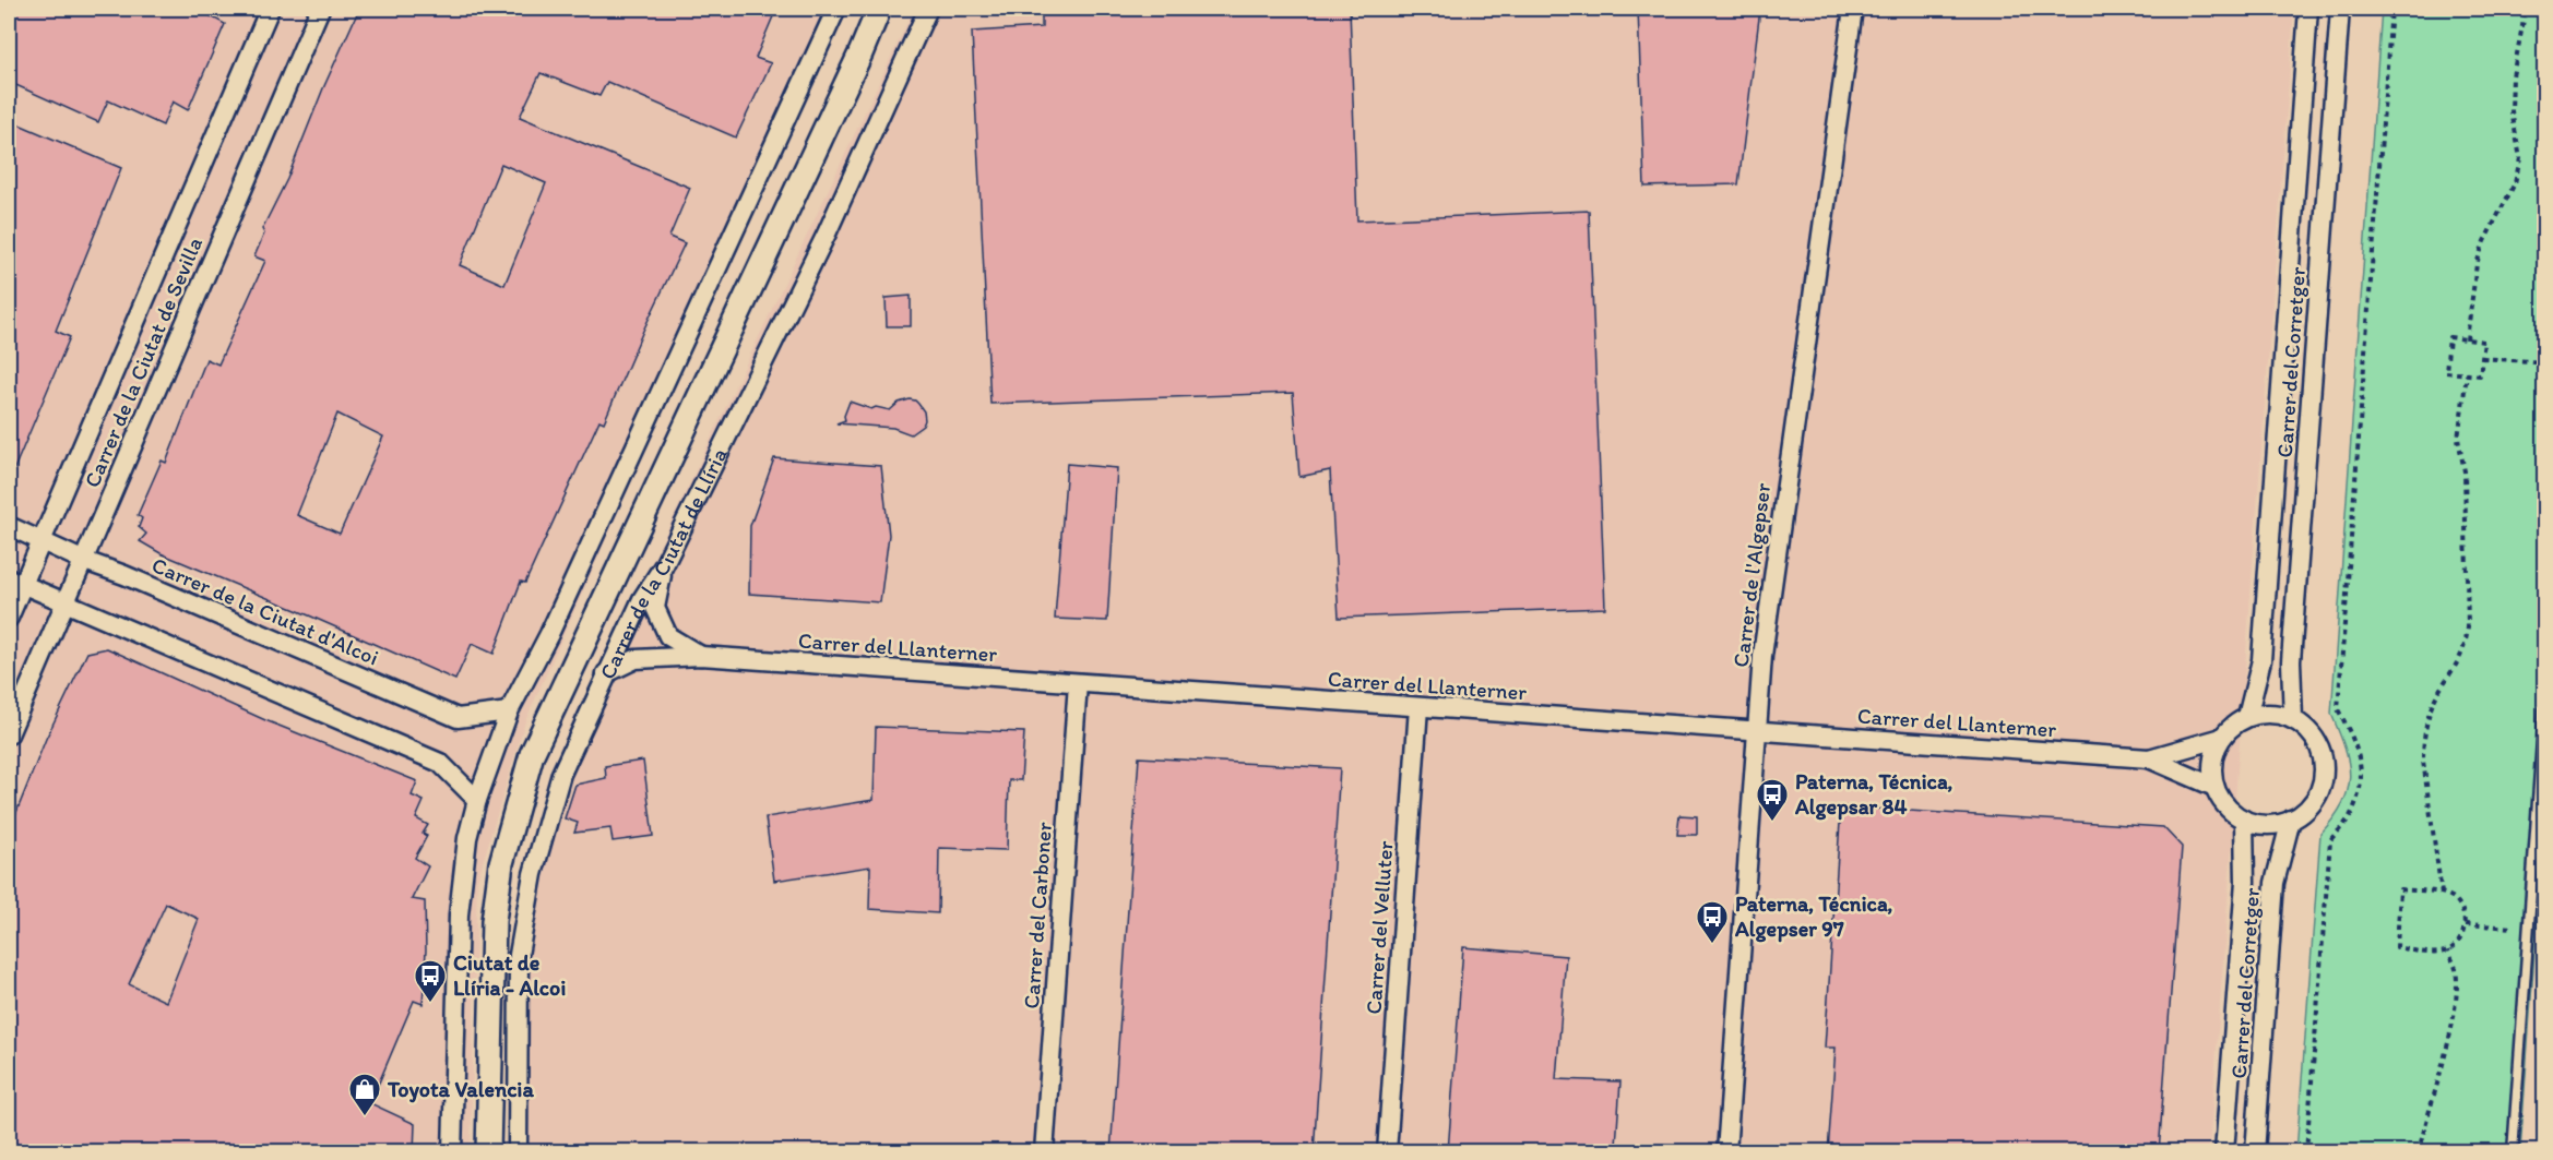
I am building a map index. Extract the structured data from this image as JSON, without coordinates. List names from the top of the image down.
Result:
{
  "streets": {
    "street": [
      "Carrer de la Ciutat de Sevilla",
      "Carrer del Corretger",
      "Carrer de la Ciutat de Llíria",
      "Carrer de l'Algepser",
      "Carrer de la Ciutat d'Alcoi",
      "Carrer del Llanterner",
      "Carrer del Carboner",
      "Carrer del Velluter"
    ]
  },
  "crossings": [
    ["Carrer de la Ciutat de Sevilla", "Carrer de la Ciutat d'Alcoi"],
    ["Carrer del Corretger", "Carrer del Llanterner"],
    ["Carrer de la Ciutat de Llíria", "Carrer del Llanterner"],
    ["Carrer de l'Algepser", "Carrer del Llanterner"],
    ["Carrer del Llanterner", "Carrer del Carboner"],
    ["Carrer del Llanterner", "Carrer del Velluter"]
  ],
  "places": {
    "bus stop": ["Paterna, Técnica, Algepsar 84", "Paterna, Técnica, Algepser 97", "Ciutat de Llíria - Alcoi"],
    "shop": ["Toyota Valencia"]
  }
}
